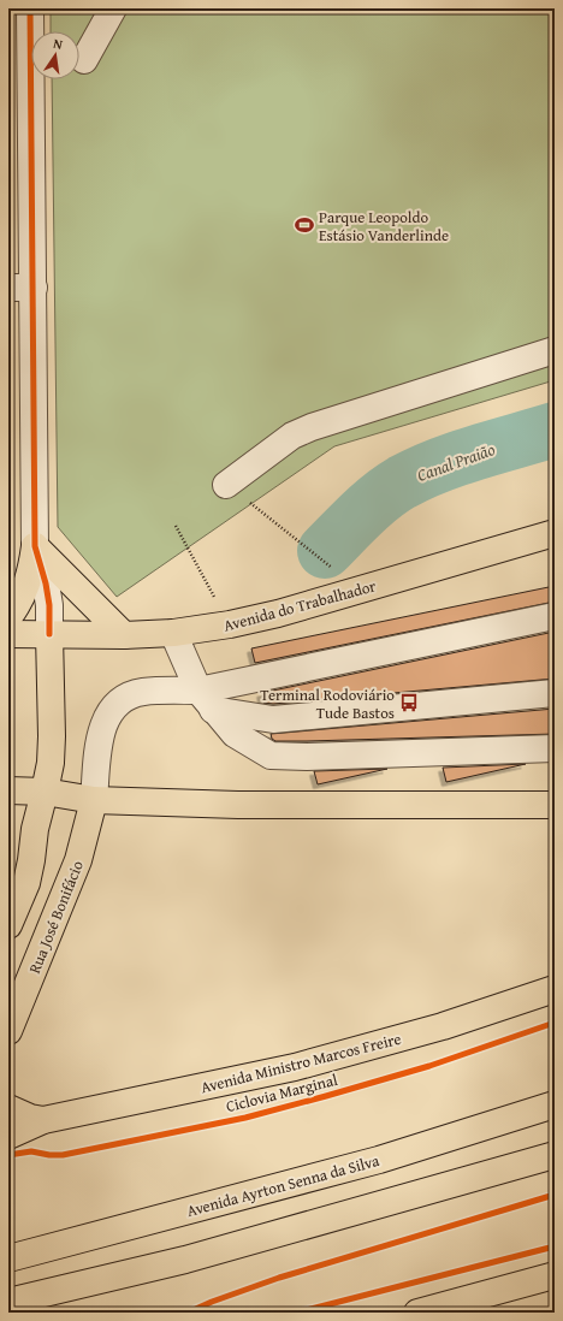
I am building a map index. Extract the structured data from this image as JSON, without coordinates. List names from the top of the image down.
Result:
{
  "streets": {
    "main road": [
      "Avenida do Trabalhador",
      "Rua José Bonifácio",
      "Avenida Ministro Marcos Freire",
      "Avenida Ayrton Senna da Silva"
    ],
    "cycle path": ["Ciclovia Marginal"]
  },
  "water": ["Canal Praião"],
  "places": {
    "sports": ["Parque Leopoldo Estásio Vanderlinde"],
    "bus stop": ["Terminal Rodoviário Tude Bastos"]
  },
  "north": "top"
}
